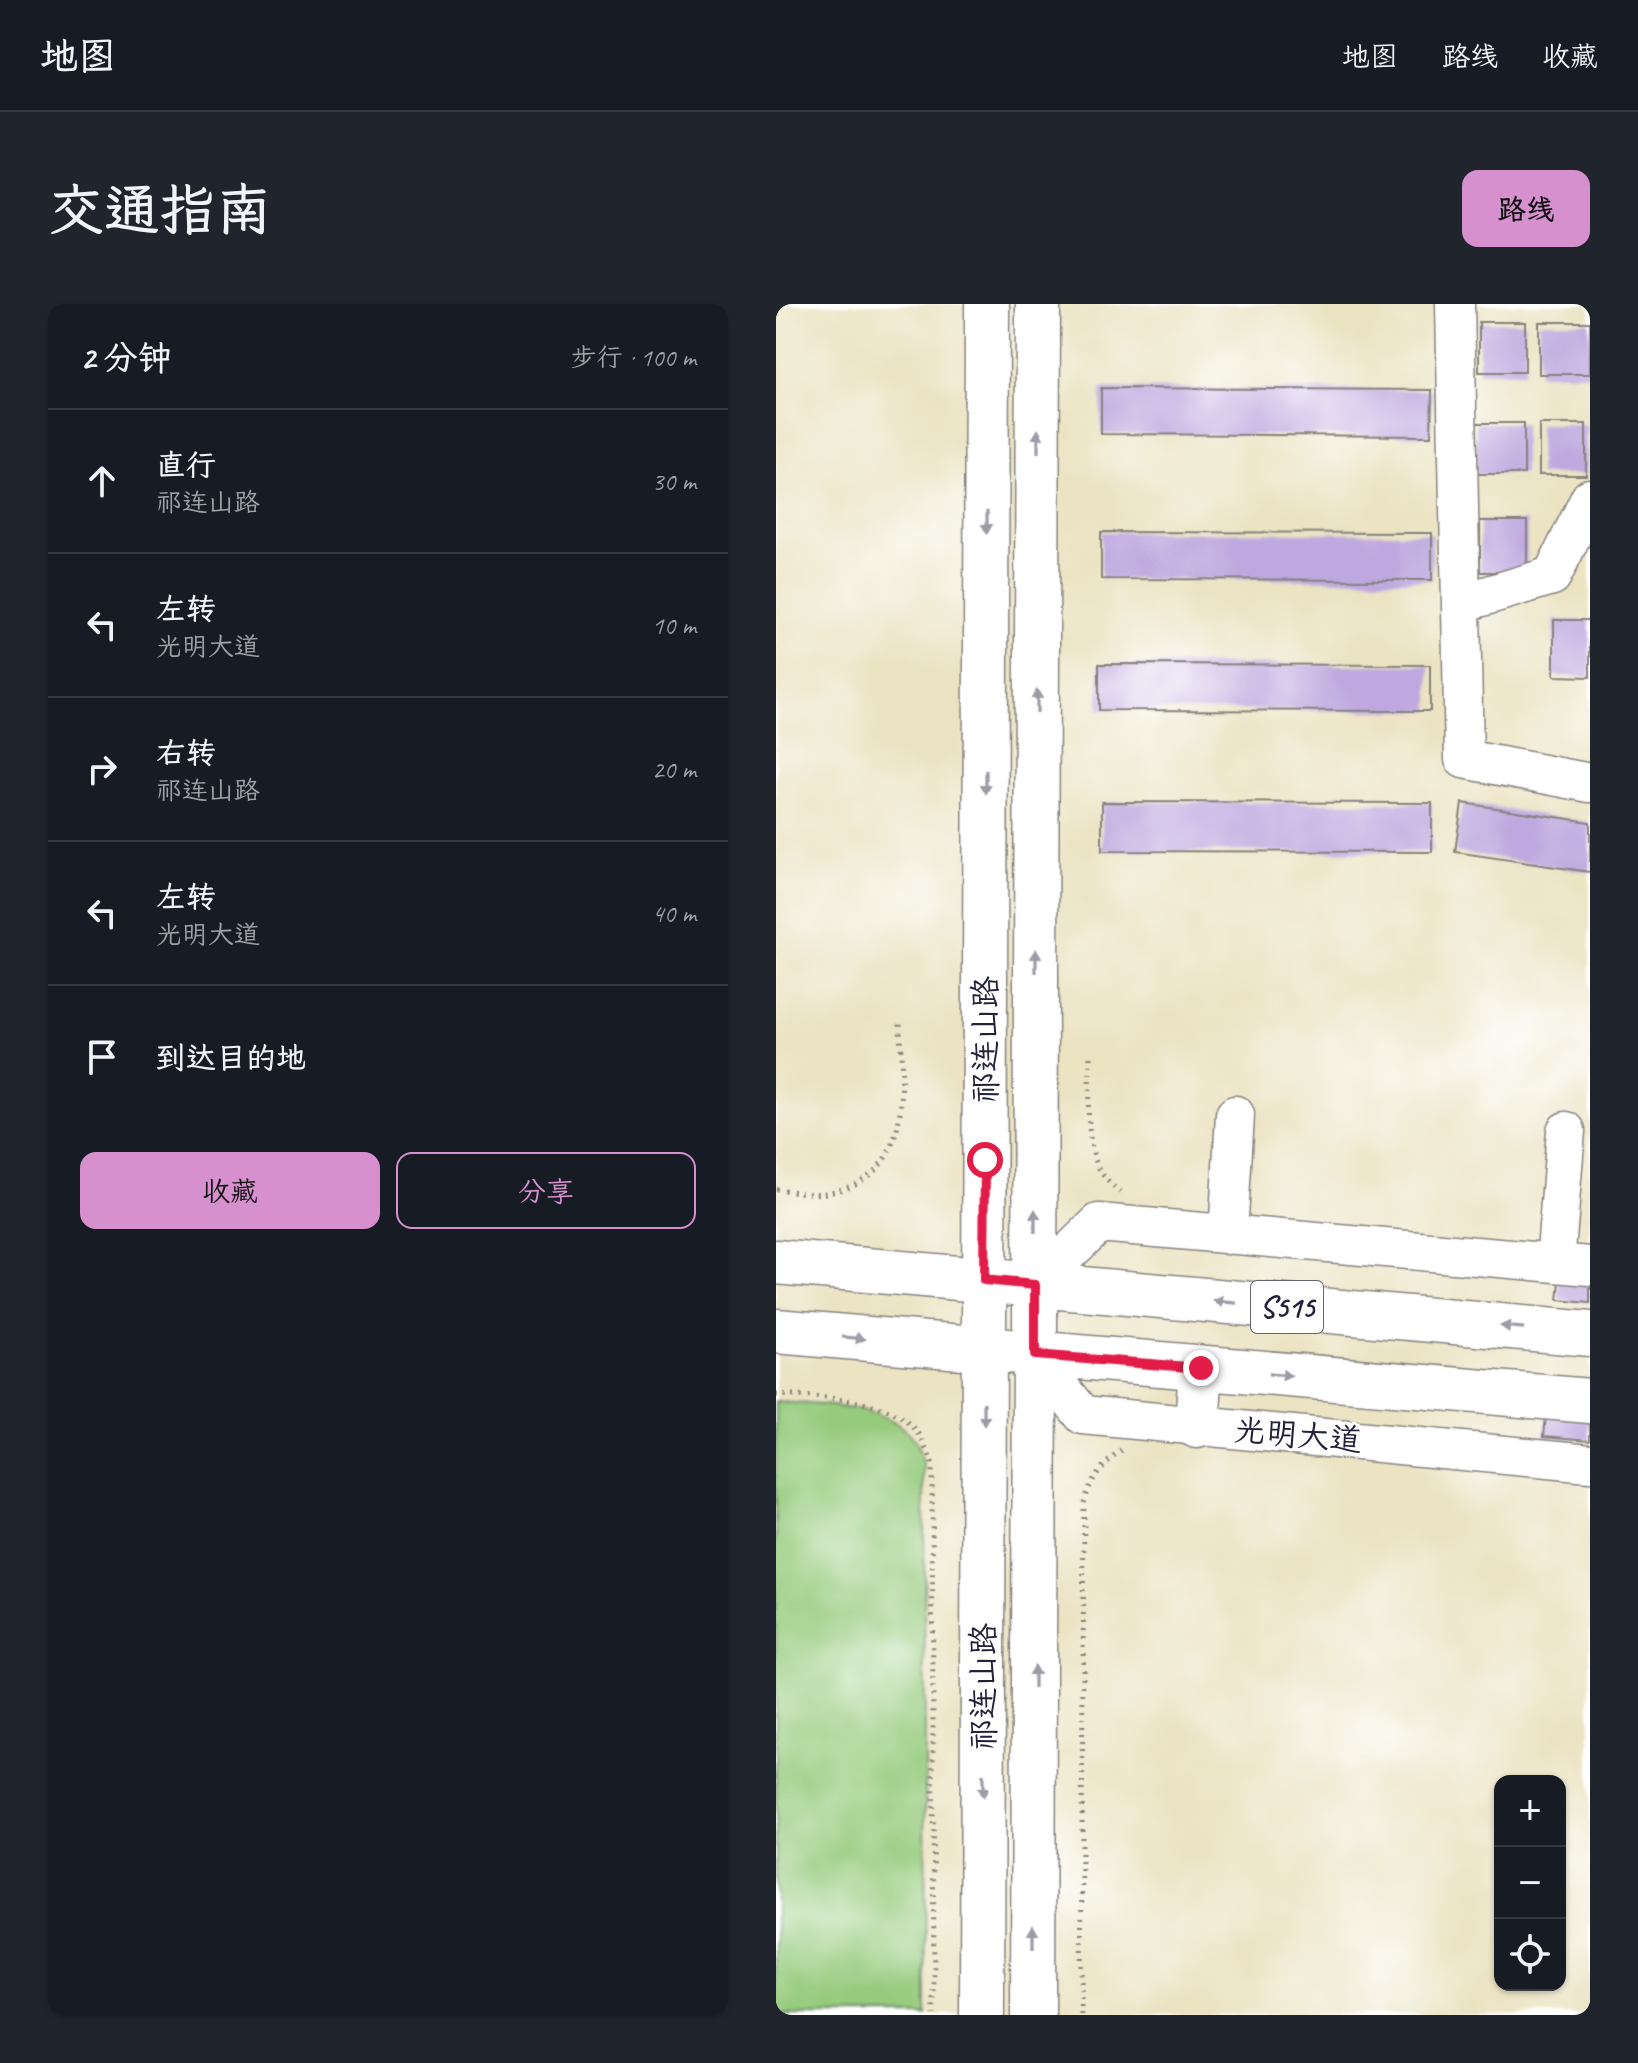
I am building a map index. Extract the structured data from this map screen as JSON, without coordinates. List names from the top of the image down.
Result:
{
  "streets": {
    "main road": ["祁连山路", "S515", "光明大道"]
  },
  "crossings": [
    ["祁连山路", "S515"],
    ["祁连山路", "光明大道"]
  ],
  "page": {
    "header": "地图",
    "nav": ["地图", "路线", "收藏"],
    "buttons": [
      "路线",
      ["收藏", "分享"]
    ],
    "title": "交通指南",
    "heading": ["2 分钟", "步行 · 100 m"],
    "list": [
      ["直行", "祁连山路", "30 m"],
      ["左转", "光明大道", "10 m"],
      ["右转", "祁连山路", "20 m"],
      ["左转", "光明大道", "40 m"],
      "到达目的地"
    ],
    "map_buttons": ["+", "−"]
  }
}
